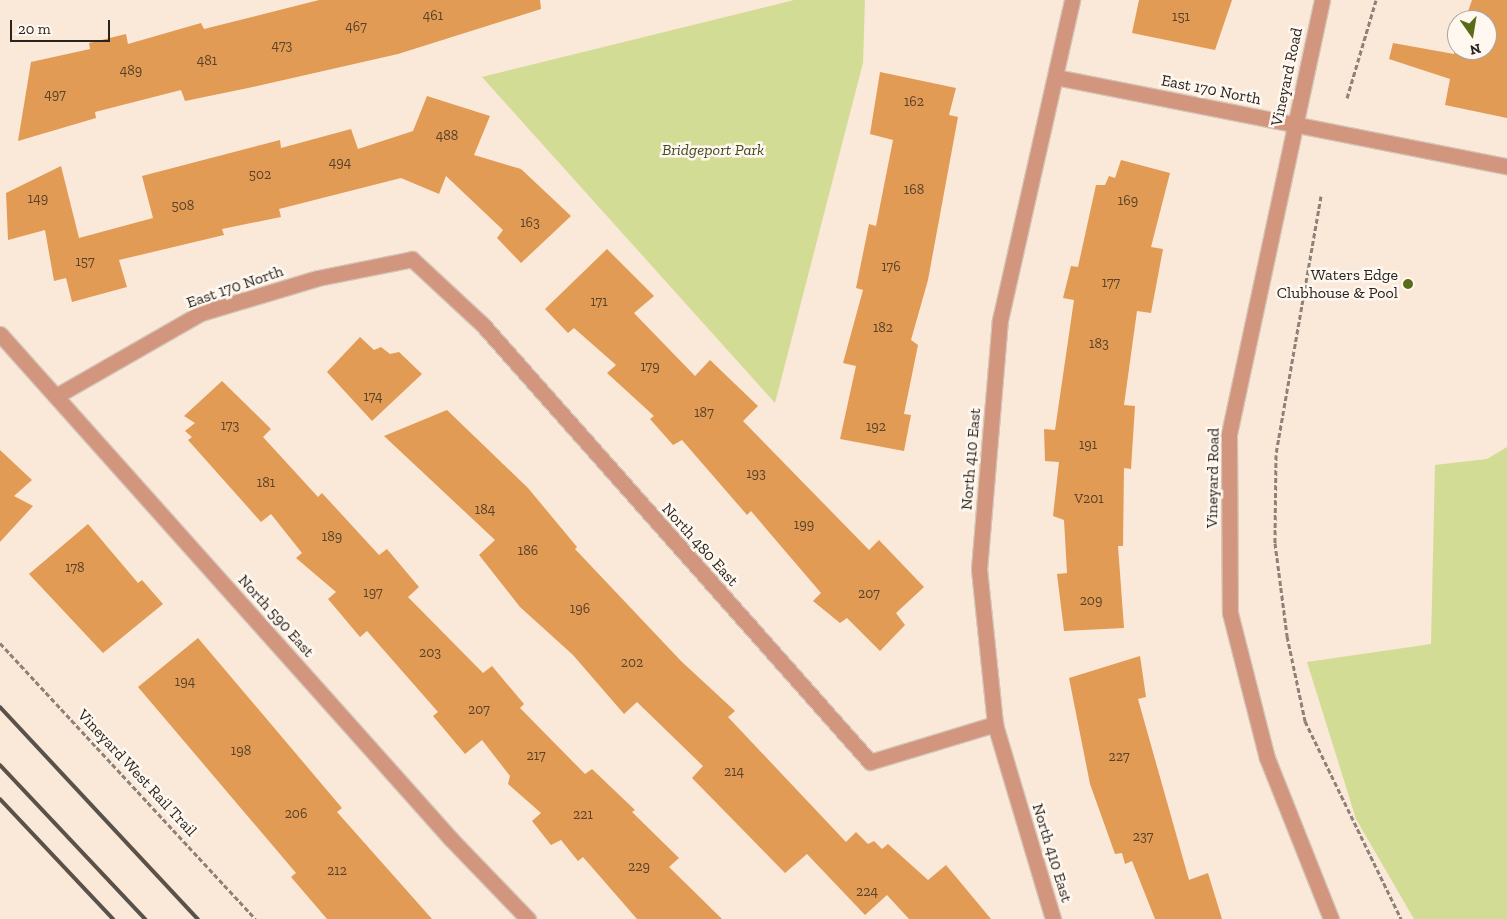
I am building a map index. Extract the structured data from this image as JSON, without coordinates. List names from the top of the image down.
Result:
{
  "streets": {
    "street": [
      "Vineyard Road",
      "East 170 North",
      "North 410 East",
      "North 480 East",
      "North 590 East"
    ],
    "path": ["Vineyard West Rail Trail"]
  },
  "crossings": [
    ["Vineyard Road", "East 170 North"],
    ["East 170 North", "North 410 East"],
    ["East 170 North", "North 480 East"],
    ["East 170 North", "North 590 East"],
    ["North 410 East", "North 480 East"]
  ],
  "parks": ["Bridgeport Park"],
  "places": ["Waters Edge Clubhouse & Pool"],
  "house_numbers": [
    "461",
    "151",
    "467",
    "473",
    "481",
    "489",
    "497",
    "162",
    "488",
    "494",
    "502",
    "168",
    "149",
    "169",
    "508",
    "163",
    "157",
    "176",
    "177",
    "171",
    "182",
    "183",
    "179",
    "174",
    "187",
    "173",
    "192",
    "191",
    "193",
    "181",
    "V201",
    "184",
    "199",
    "189",
    "186",
    "178",
    "197",
    "207",
    "209",
    "196",
    "203",
    "202",
    "194",
    "207",
    "198",
    "217",
    "227",
    "214",
    "206",
    "221",
    "237",
    "229",
    "212",
    "224"
  ],
  "scale_bar": "20 m",
  "north": "bottom"
}
